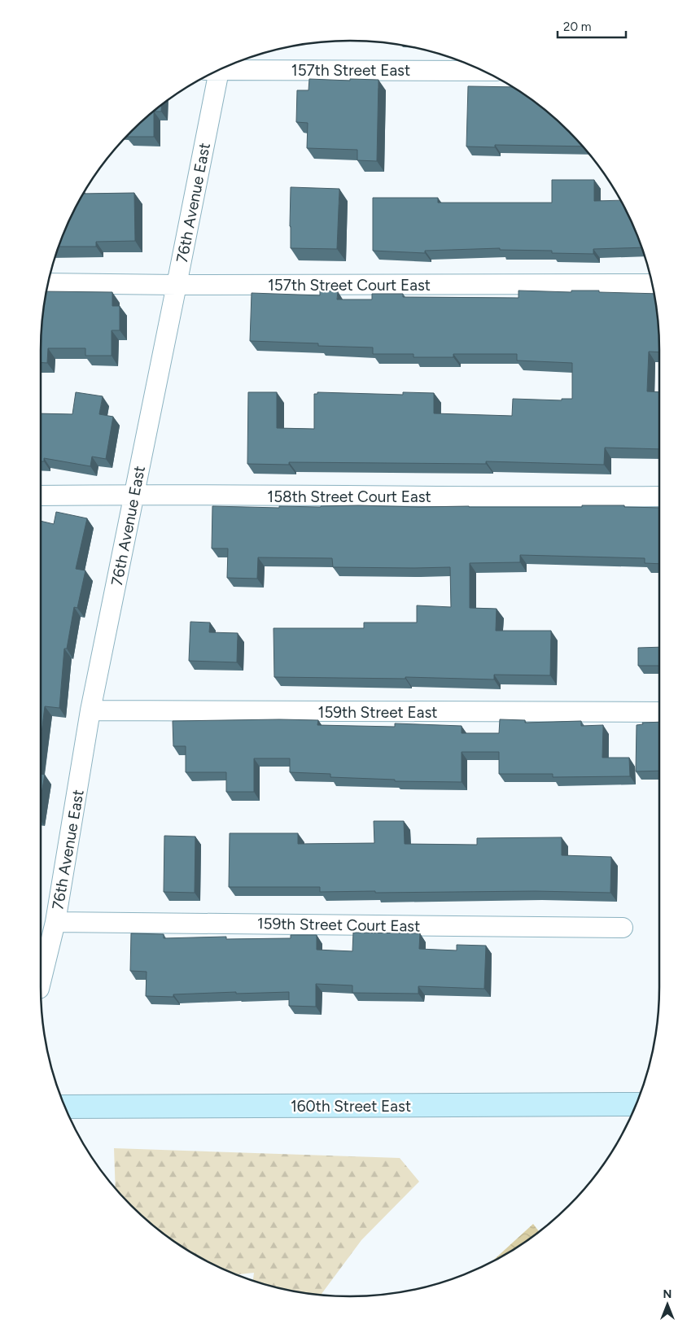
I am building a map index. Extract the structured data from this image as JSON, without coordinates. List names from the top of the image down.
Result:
{
  "streets": {
    "main road": ["160th Street East"],
    "street": [
      "157th Street East",
      "76th Avenue East",
      "157th Street Court East",
      "158th Street Court East",
      "159th Street East",
      "159th Street Court East"
    ]
  },
  "crossings": [
    ["76th Avenue East", "157th Street Court East"],
    ["76th Avenue East", "158th Street Court East"],
    ["76th Avenue East", "159th Street East"],
    ["76th Avenue East", "159th Street Court East"]
  ],
  "scale_bar": "20 m",
  "north": "top"
}
